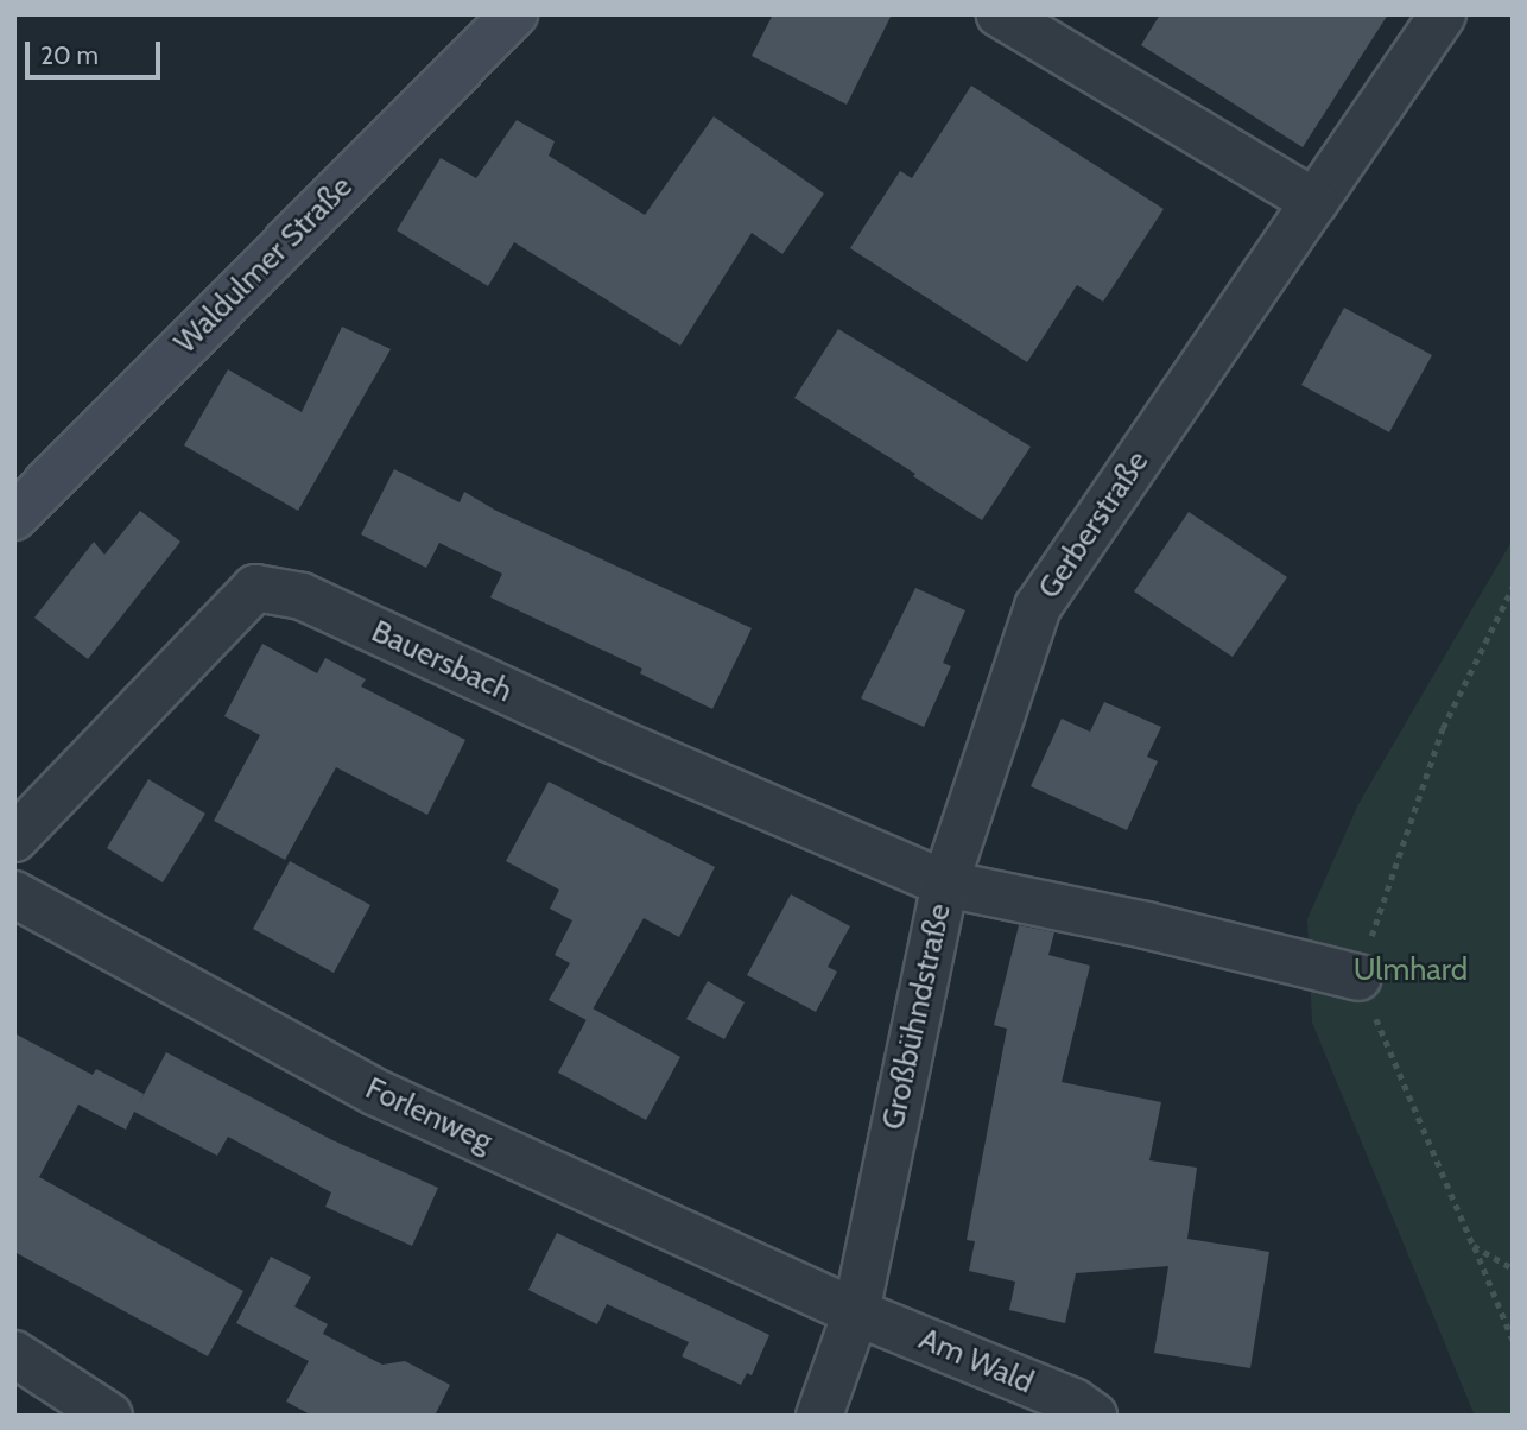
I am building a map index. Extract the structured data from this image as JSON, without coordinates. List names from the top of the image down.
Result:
{
  "streets": {
    "street": [
      "Waldulmer Straße",
      "Gerberstraße",
      "Bauersbach",
      "Großbühndstraße",
      "Forlenweg",
      "Am Wald"
    ]
  },
  "crossings": [
    ["Gerberstraße", "Bauersbach"],
    ["Gerberstraße", "Großbühndstraße"],
    ["Bauersbach", "Großbühndstraße"],
    ["Großbühndstraße", "Forlenweg"],
    ["Großbühndstraße", "Am Wald"],
    ["Forlenweg", "Am Wald"]
  ],
  "parks": ["Ulmhard"],
  "scale_bar": "20 m"
}
